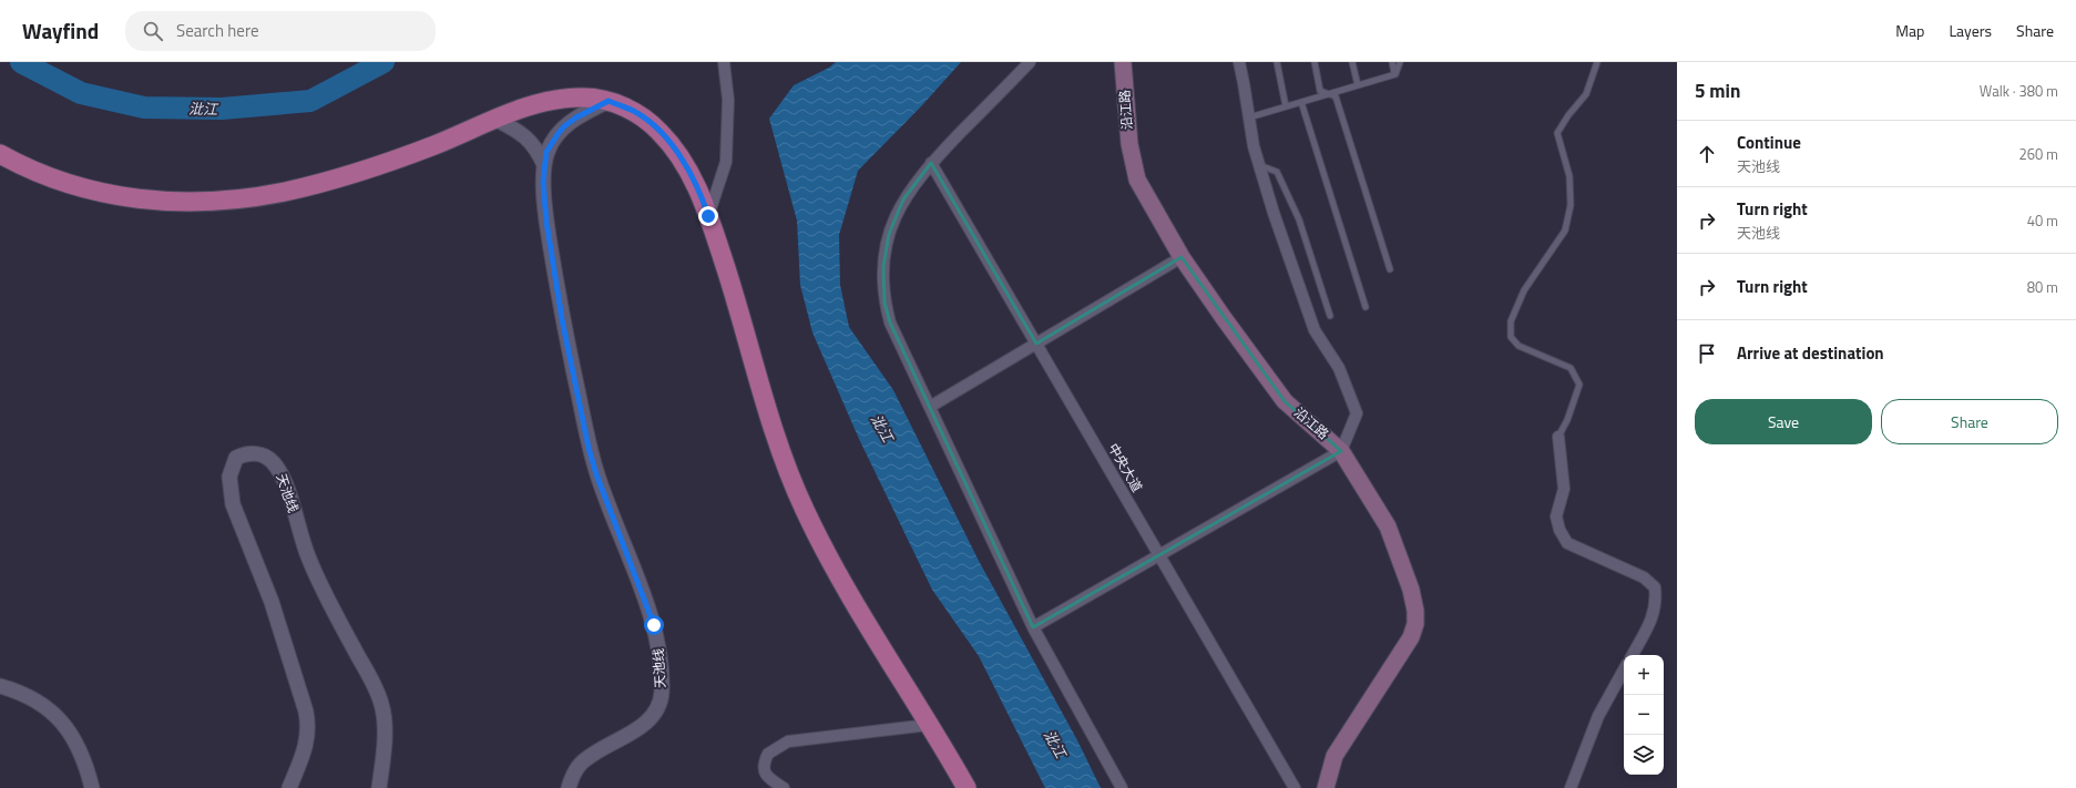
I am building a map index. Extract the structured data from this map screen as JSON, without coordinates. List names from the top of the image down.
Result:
{
  "streets": {
    "main road": ["沿江路"],
    "street": ["中央大道", "天池线"]
  },
  "water": ["沘江"],
  "page": {
    "header": "Wayfind",
    "search": "Search here",
    "nav": ["Map", "Layers", "Share"],
    "heading": ["5 min", "Walk · 380 m"],
    "list": [
      ["Continue", "天池线", "260 m"],
      ["Turn right", "天池线", "40 m"],
      ["Turn right", "80 m"],
      "Arrive at destination"
    ],
    "buttons": ["Save", "Share"],
    "map_buttons": ["+", "−"]
  }
}
